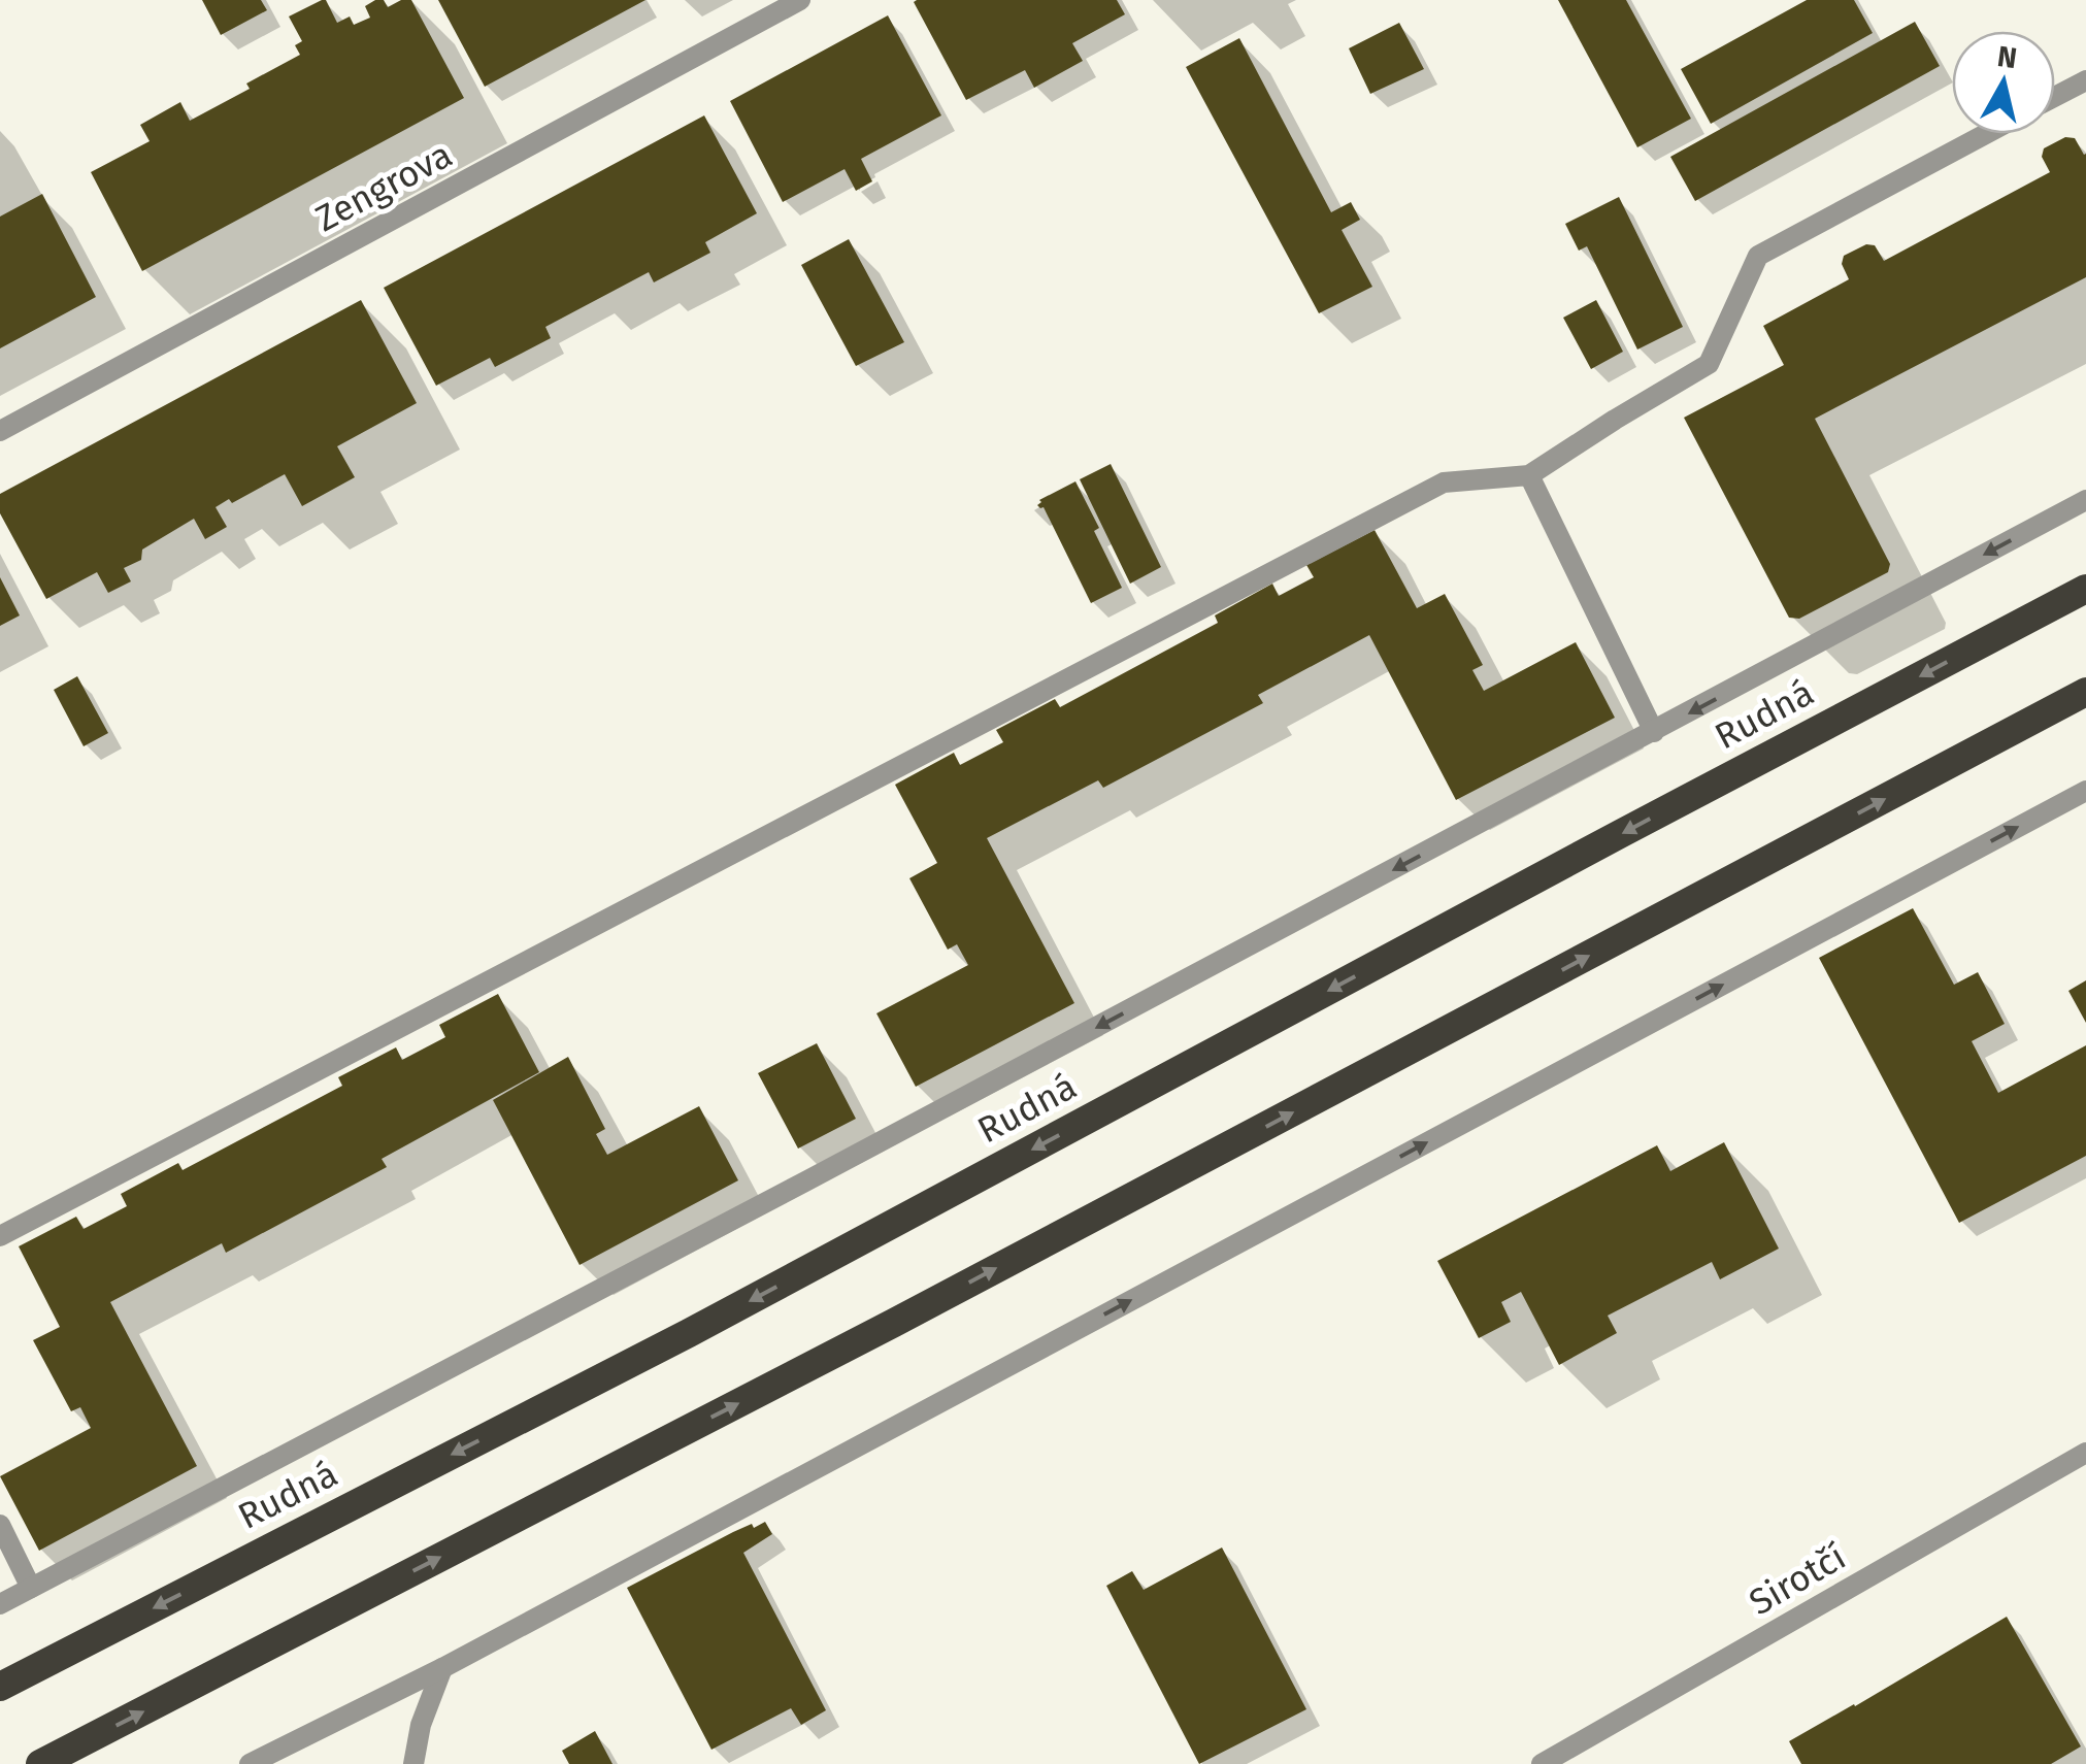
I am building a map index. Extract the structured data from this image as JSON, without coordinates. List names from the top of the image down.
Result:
{
  "streets": {
    "highway": ["Rudná"],
    "street": ["Zengrova", "Sirotčí"]
  },
  "north": "top"
}
